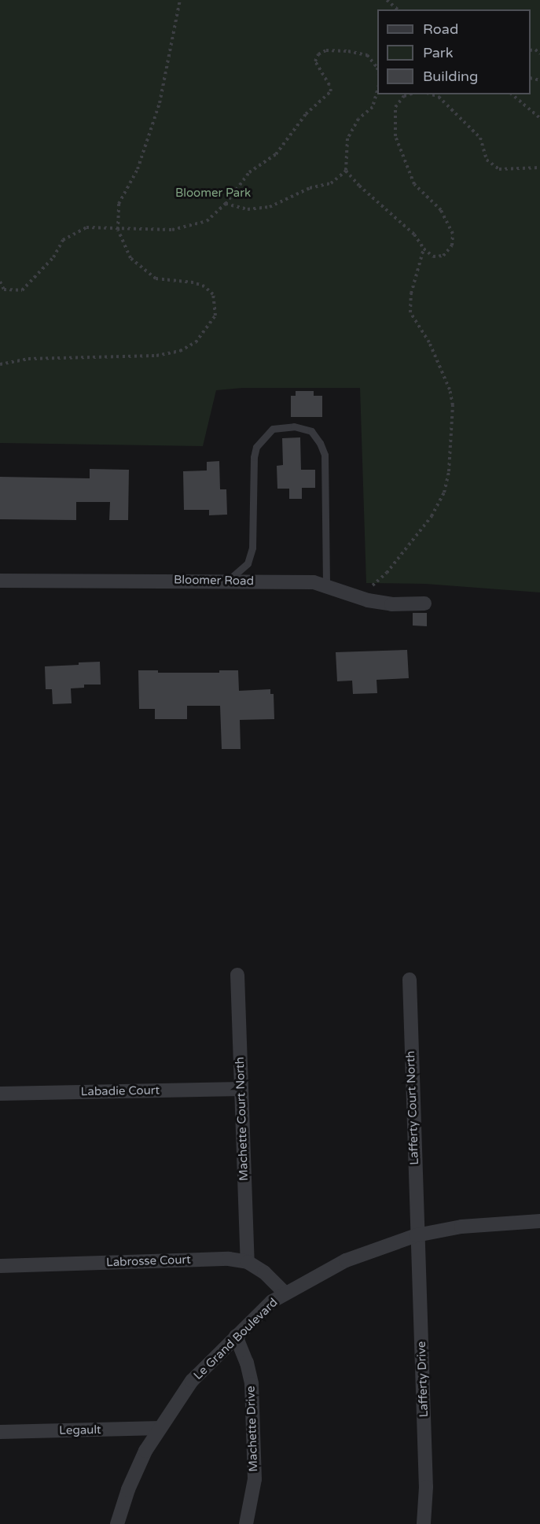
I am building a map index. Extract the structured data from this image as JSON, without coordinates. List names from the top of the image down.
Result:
{
  "streets": {
    "street": [
      "Bloomer Road",
      "Labadie Court",
      "Lafferty Court North",
      "Machette Court North",
      "Labrosse Court",
      "Le Grand Boulevard",
      "Lafferty Drive",
      "Machette Drive",
      "Legault"
    ]
  },
  "crossings": [
    ["Labadie Court", "Machette Court North"],
    ["Lafferty Court North", "Le Grand Boulevard"],
    ["Lafferty Court North", "Lafferty Drive"],
    ["Machette Court North", "Labrosse Court"],
    ["Labrosse Court", "Le Grand Boulevard"],
    ["Le Grand Boulevard", "Lafferty Drive"],
    ["Le Grand Boulevard", "Machette Drive"],
    ["Le Grand Boulevard", "Legault"]
  ],
  "parks": ["Bloomer Park"],
  "legend": ["Road", "Park", "Building"]
}
